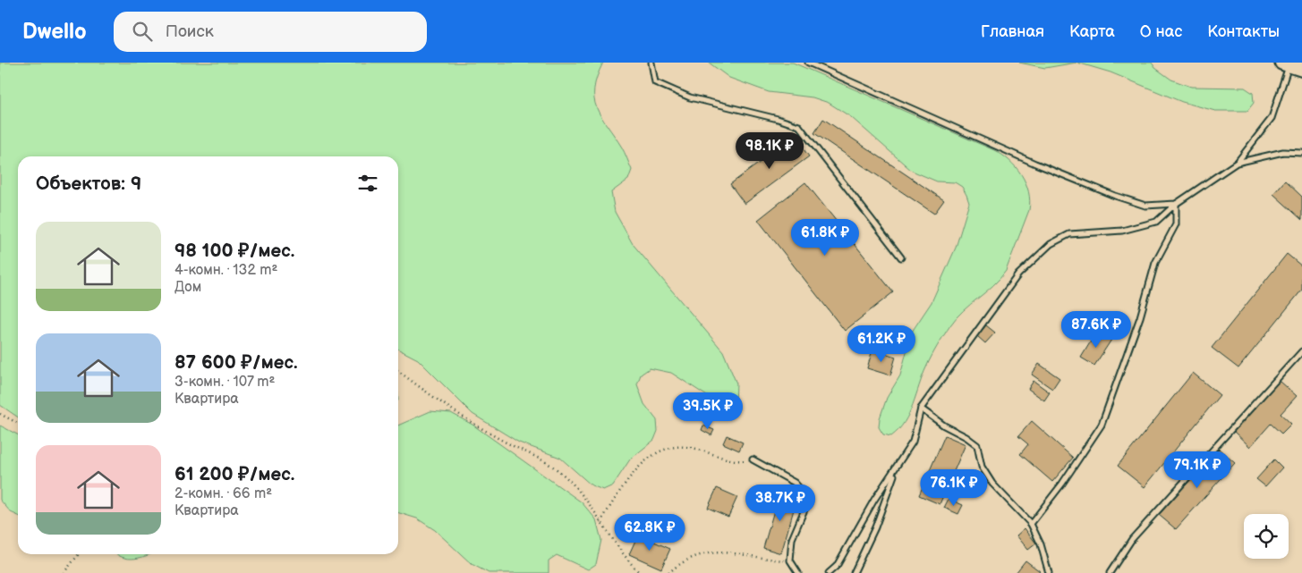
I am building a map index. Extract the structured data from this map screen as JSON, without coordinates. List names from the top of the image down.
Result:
{
  "page": {
    "header": "Dwello",
    "search": "Поиск",
    "nav": [
      "Главная",
      "Карта",
      "О нас",
      "Контакты"
    ],
    "price": [
      "98.1K ₽",
      "61.8K ₽",
      "87.6K ₽",
      "61.2K ₽",
      "39.5K ₽",
      "79.1K ₽",
      "76.1K ₽",
      "38.7K ₽",
      "62.8K ₽"
    ],
    "heading": "Объектов: 9",
    "list": [
      {
        "name": "98 100 ₽/мес.",
        "note": "4-комн. · 132 m² · Дом"
      },
      {
        "name": "87 600 ₽/мес.",
        "note": "3-комн. · 107 m² · Квартира"
      },
      {
        "name": "61 200 ₽/мес.",
        "note": "2-комн. · 66 m² · Квартира"
      }
    ]
  }
}
